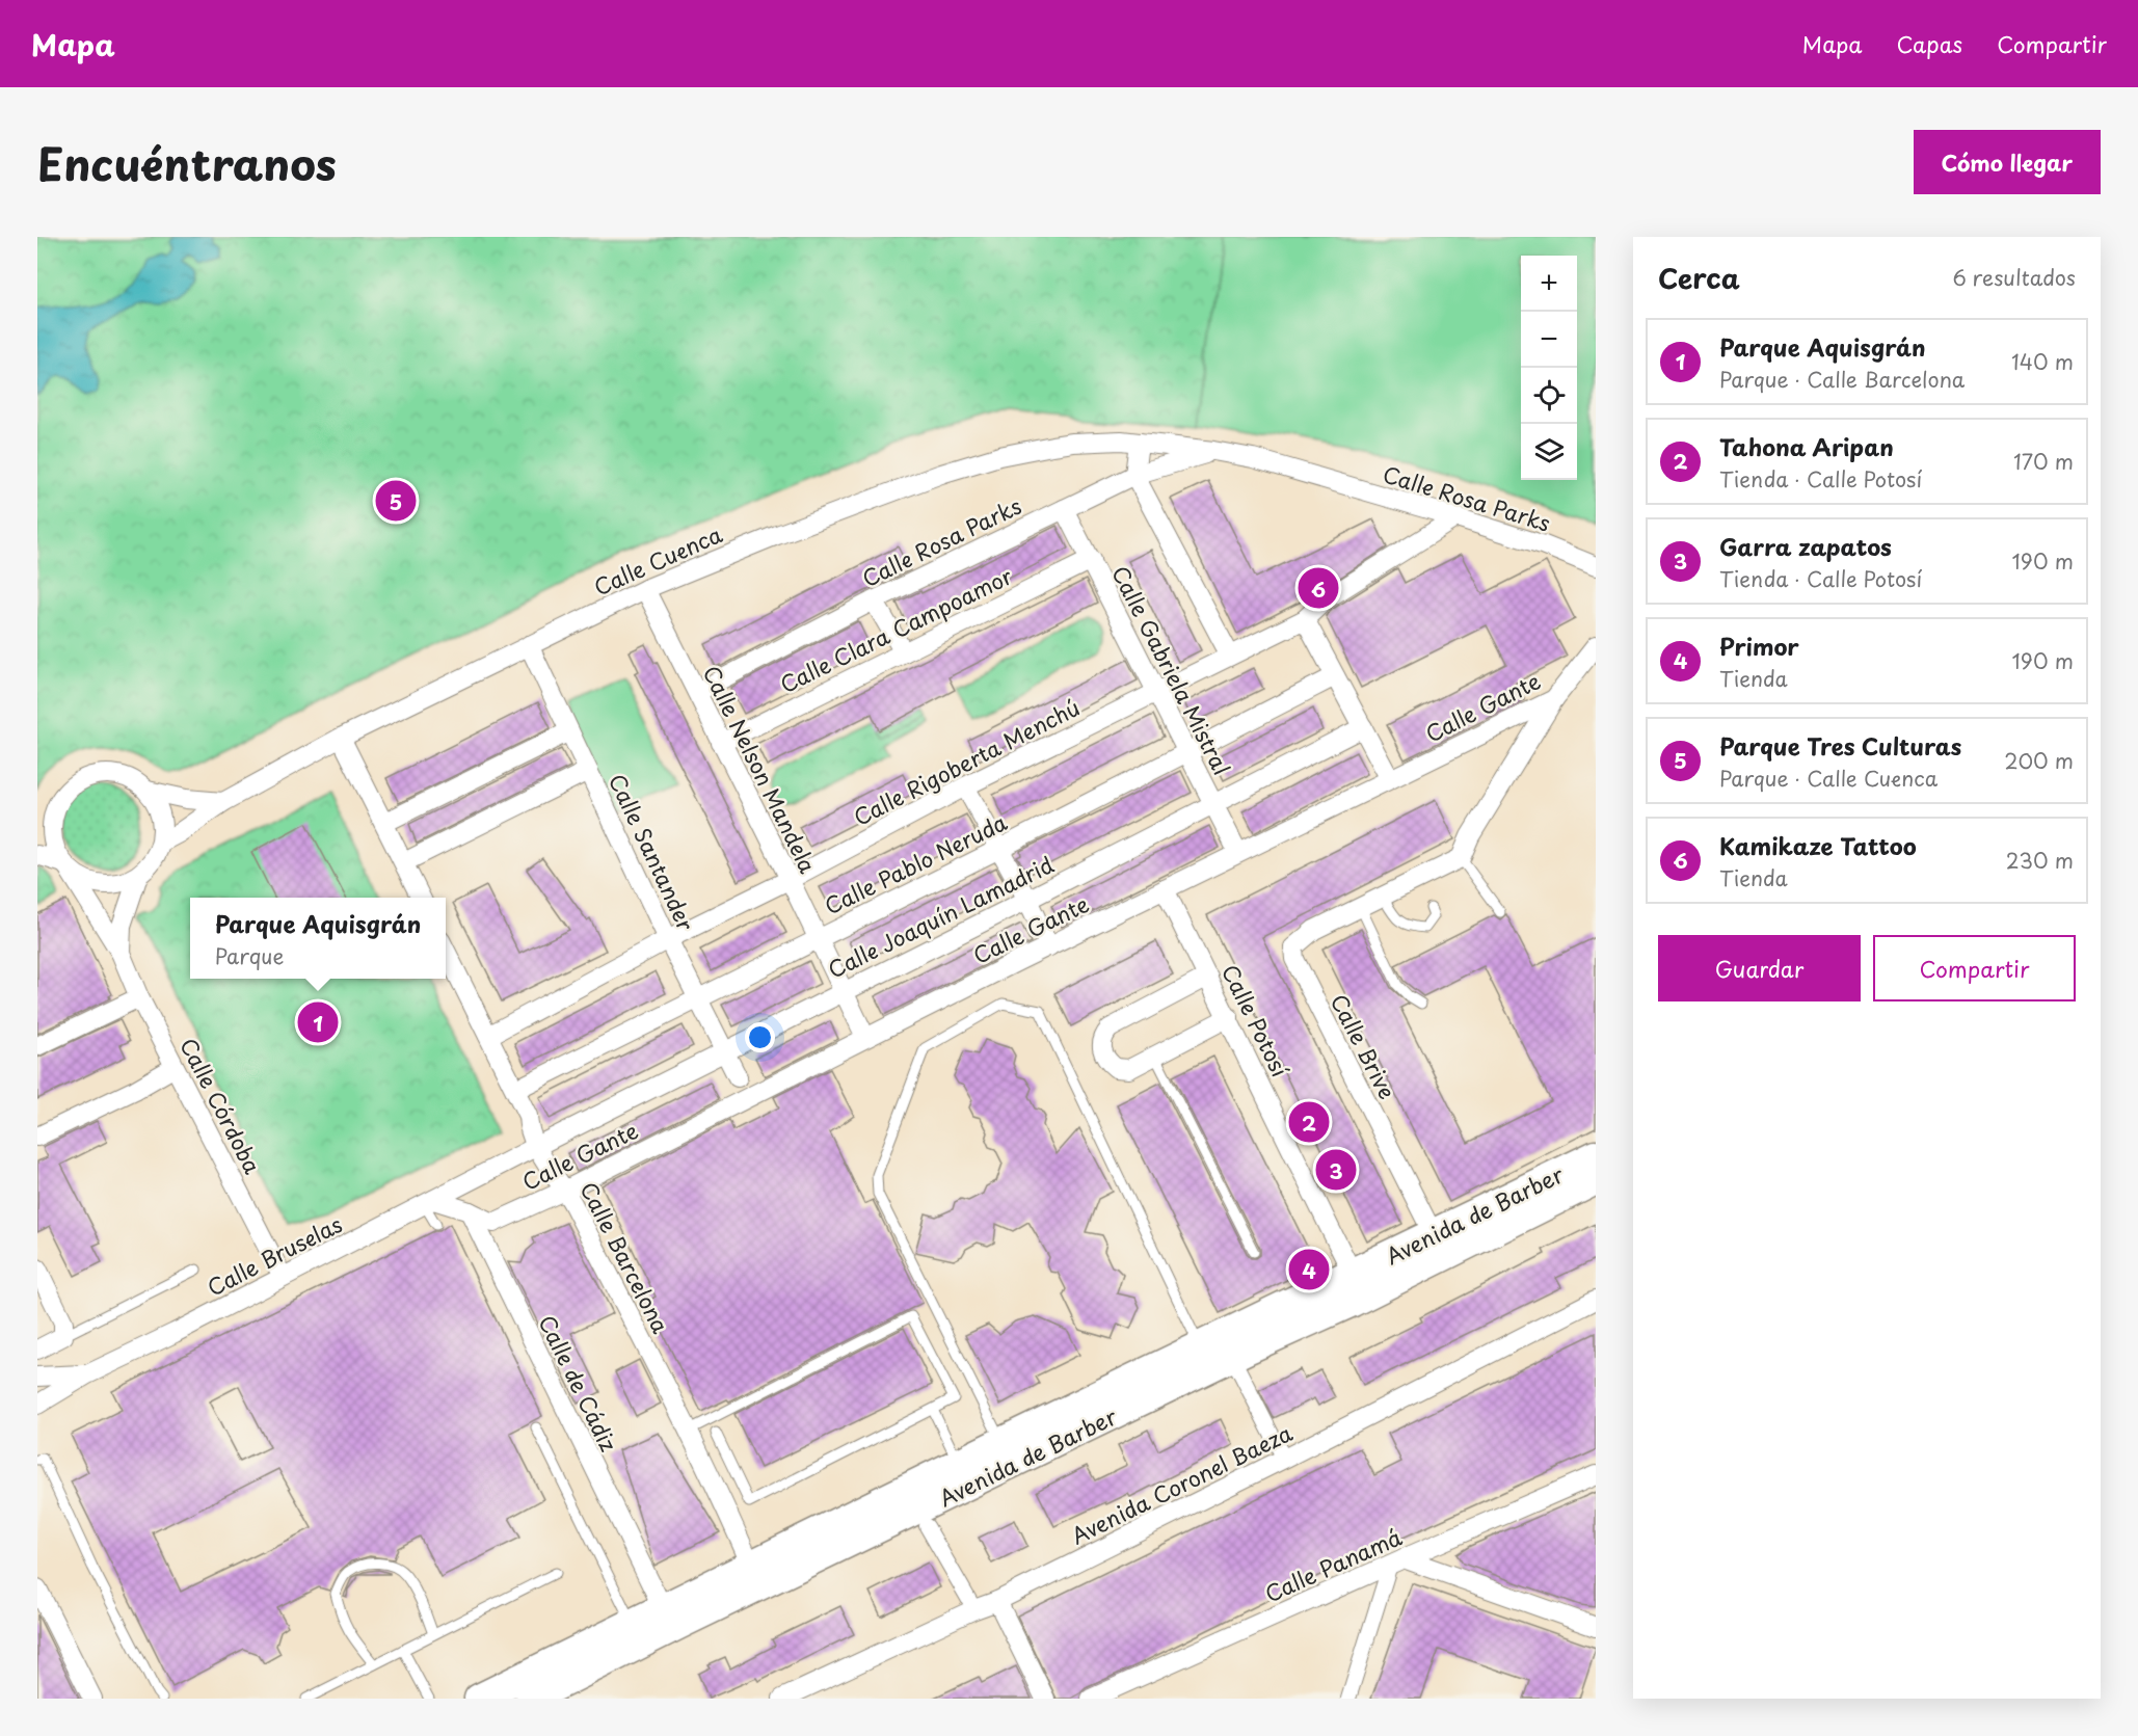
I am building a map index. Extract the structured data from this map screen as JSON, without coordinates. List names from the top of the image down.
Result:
{
  "streets": {
    "main road": ["Avenida de Barber"],
    "street": [
      "Calle Rosa Parks",
      "Calle Cuenca",
      "Calle Clara Campoamor",
      "Calle Gabriela Mistral",
      "Calle Gante",
      "Calle Rigoberta Menchú",
      "Calle Nelson Mandela",
      "Calle Santander",
      "Calle Pablo Neruda",
      "Calle Joaquín Lamadrid",
      "Calle Potosí",
      "Calle Brive",
      "Calle Córdoba",
      "Calle Bruselas",
      "Calle Barcelona",
      "Calle de Cádiz",
      "Avenida Coronel Baeza",
      "Calle Panamá"
    ]
  },
  "crossings": [
    ["Calle Rosa Parks", "Calle Cuenca"],
    ["Calle Rosa Parks", "Calle Gabriela Mistral"],
    ["Calle Rosa Parks", "Calle Rigoberta Menchú"],
    ["Calle Rosa Parks", "Calle Nelson Mandela"],
    ["Calle Cuenca", "Calle Nelson Mandela"],
    ["Calle Cuenca", "Calle Santander"],
    ["Calle Cuenca", "Calle Córdoba"],
    ["Calle Clara Campoamor", "Calle Gabriela Mistral"],
    ["Calle Clara Campoamor", "Calle Nelson Mandela"],
    ["Calle Gabriela Mistral", "Calle Gante"],
    ["Calle Gabriela Mistral", "Calle Rigoberta Menchú"],
    ["Calle Gabriela Mistral", "Calle Pablo Neruda"],
    ["Calle Gabriela Mistral", "Calle Joaquín Lamadrid"],
    ["Calle Gante", "Calle Nelson Mandela"],
    ["Calle Gante", "Calle Potosí"],
    ["Calle Gante", "Calle Barcelona"],
    ["Calle Gante", "Calle de Cádiz"],
    ["Calle Rigoberta Menchú", "Calle Nelson Mandela"],
    ["Calle Rigoberta Menchú", "Calle Santander"],
    ["Calle Rigoberta Menchú", "Calle Barcelona"],
    ["Calle Nelson Mandela", "Calle Pablo Neruda"],
    ["Calle Nelson Mandela", "Calle Joaquín Lamadrid"],
    ["Calle Santander", "Calle Pablo Neruda"],
    ["Calle Santander", "Calle Joaquín Lamadrid"],
    ["Calle Pablo Neruda", "Calle Barcelona"],
    ["Calle Joaquín Lamadrid", "Calle Bruselas"],
    ["Calle Joaquín Lamadrid", "Calle Barcelona"],
    ["Calle Potosí", "Avenida de Barber"],
    ["Calle Brive", "Avenida de Barber"],
    ["Calle Córdoba", "Calle Bruselas"],
    ["Avenida de Barber", "Calle Barcelona"],
    ["Avenida de Barber", "Calle de Cádiz"],
    ["Calle Bruselas", "Calle Barcelona"]
  ],
  "page": {
    "header": "Mapa",
    "nav": ["Mapa", "Capas", "Compartir"],
    "title": "Encuéntranos",
    "buttons": [
      "Cómo llegar",
      ["Guardar", "Compartir"]
    ],
    "heading": ["Cerca", "6 resultados"],
    "map_buttons": ["+", "−"],
    "list": [
      {
        "mark": "1",
        "name": "Parque Aquisgrán",
        "note": "Parque · Calle Barcelona",
        "value": "140 m"
      },
      {
        "mark": "2",
        "name": "Tahona Aripan",
        "note": "Tienda · Calle Potosí",
        "value": "170 m"
      },
      {
        "mark": "3",
        "name": "Garra zapatos",
        "note": "Tienda · Calle Potosí",
        "value": "190 m"
      },
      {
        "mark": "4",
        "name": "Primor",
        "note": "Tienda",
        "value": "190 m"
      },
      {
        "mark": "5",
        "name": "Parque Tres Culturas",
        "note": "Parque · Calle Cuenca",
        "value": "200 m"
      },
      {
        "mark": "6",
        "name": "Kamikaze Tattoo",
        "note": "Tienda",
        "value": "230 m"
      }
    ],
    "pins": [
      "5",
      "6",
      "1",
      "2",
      "3",
      "4"
    ],
    "popup": ["Parque Aquisgrán", "Parque"]
  }
}
